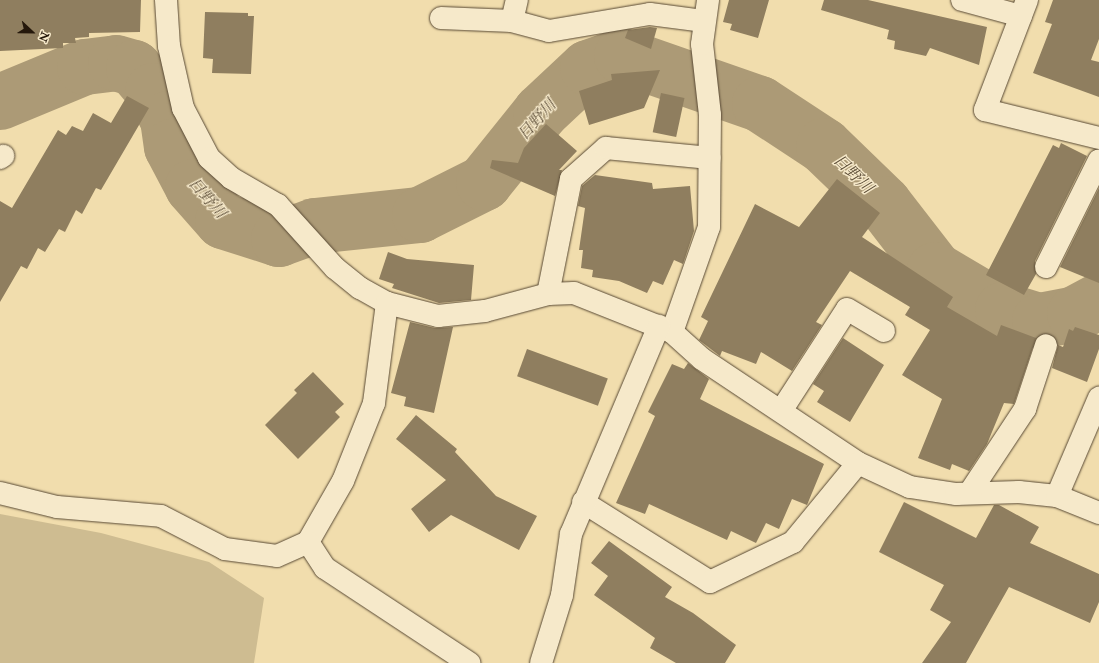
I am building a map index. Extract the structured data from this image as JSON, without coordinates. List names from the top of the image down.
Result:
{
  "water": ["日野川"],
  "north": "right"
}
